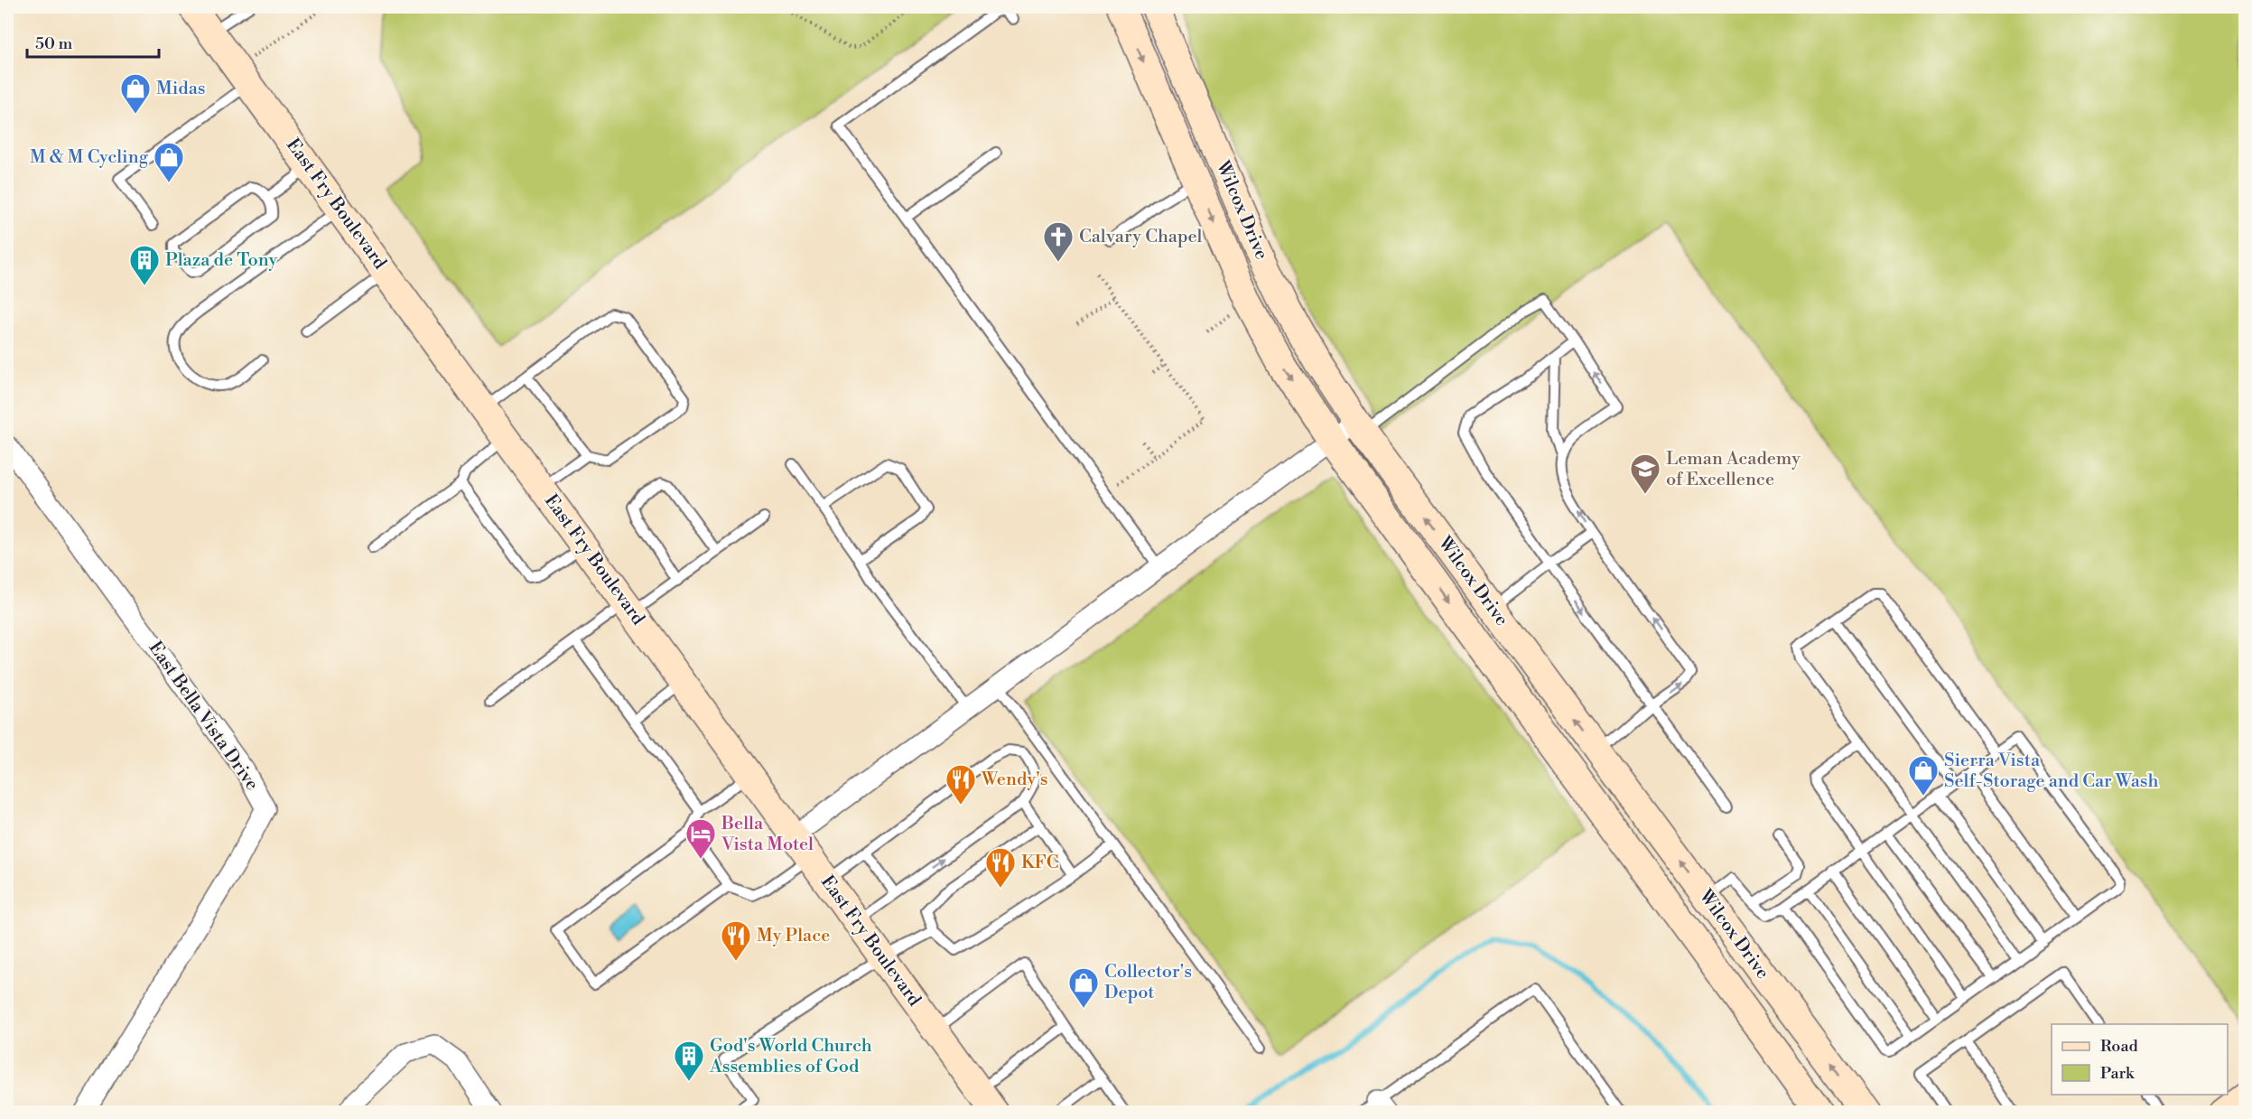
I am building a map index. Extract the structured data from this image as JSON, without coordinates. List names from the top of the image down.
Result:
{
  "streets": {
    "street": ["East Fry Boulevard", "Wilcox Drive", "East Bella Vista Drive"]
  },
  "places": {
    "shop": [
      "Midas",
      "M & M Cycling",
      "Sierra Vista Self-Storage and Car Wash",
      "Collector's Depot"
    ],
    "church": ["Calvary Chapel"],
    "building": ["Plaza de Tony", "God's World Church Assemblies of God"],
    "school or university": ["Leman Academy of Excellence"],
    "restaurant": ["Wendy's", "KFC", "My Place"],
    "hotel": ["Bella Vista Motel"]
  },
  "legend": ["Road", "Park"],
  "scale_bar": "50 m"
}
